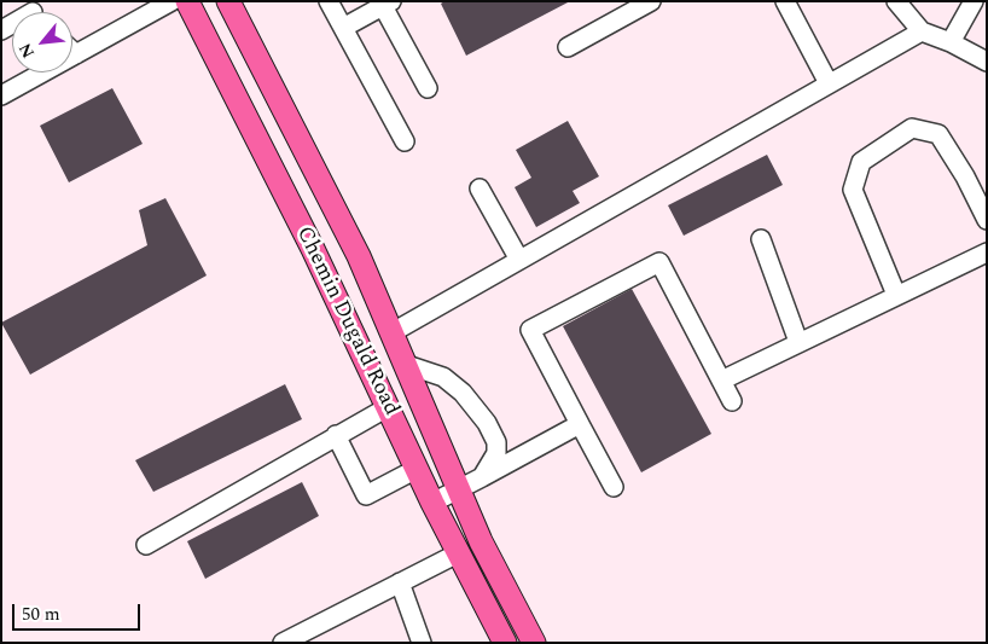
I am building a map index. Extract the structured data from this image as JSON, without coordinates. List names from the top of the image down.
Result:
{
  "streets": {
    "main road": ["Chemin Dugald Road"]
  },
  "scale_bar": "50 m",
  "north": "bottom left"
}
